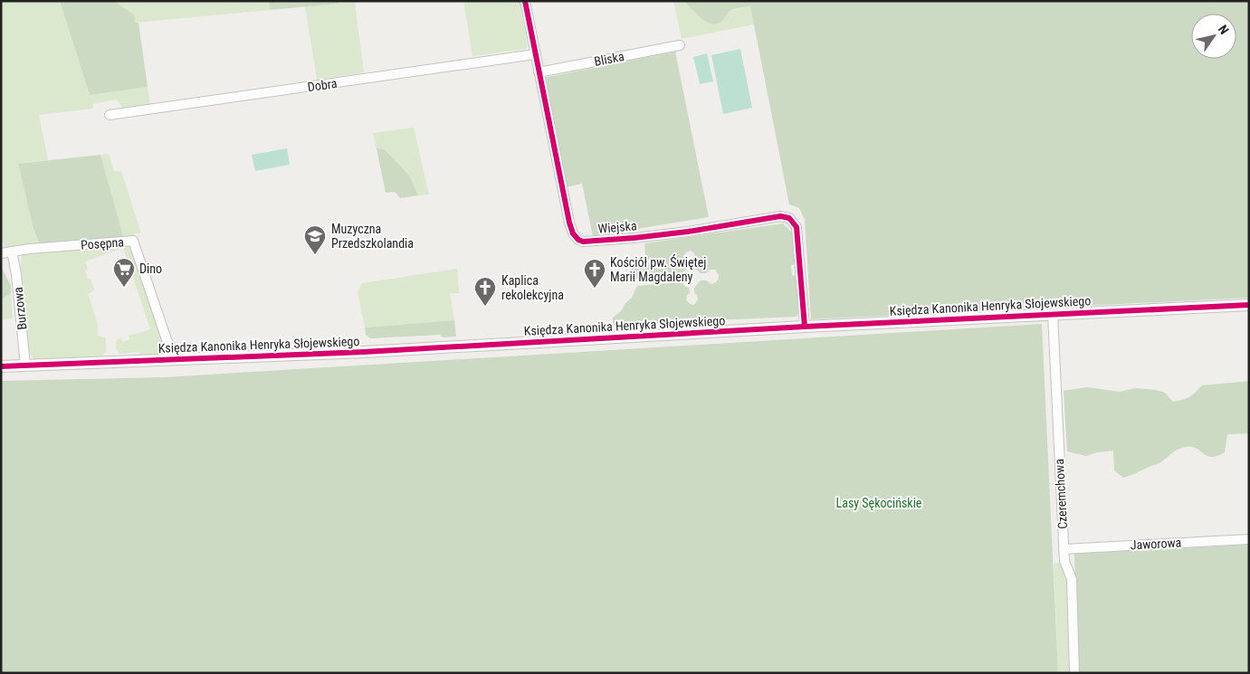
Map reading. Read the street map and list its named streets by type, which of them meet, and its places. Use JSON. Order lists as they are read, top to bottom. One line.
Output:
{"streets":{"street":["Bliska","Dobra","Wiejska","Posępna","Księdza Kanonika Henryka Słojewskiego","Burzowa","Czeremchowa","Jaworowa"]},"crossings":[["Bliska","Wiejska"],["Dobra","Wiejska"],["Wiejska","Księdza Kanonika Henryka Słojewskiego"],["Posępna","Księdza Kanonika Henryka Słojewskiego"],["Posępna","Burzowa"],["Księdza Kanonika Henryka Słojewskiego","Burzowa"],["Księdza Kanonika Henryka Słojewskiego","Czeremchowa"],["Czeremchowa","Jaworowa"]],"parks":["Lasy Sękocińskie"],"places":{"school or university":["Muzyczna Przedszkolandia"],"supermarket":["Dino"],"church":["Kościół pw. Świętej Marii Magdaleny","Kaplica rekolekcyjna"]},"north":"top right"}
